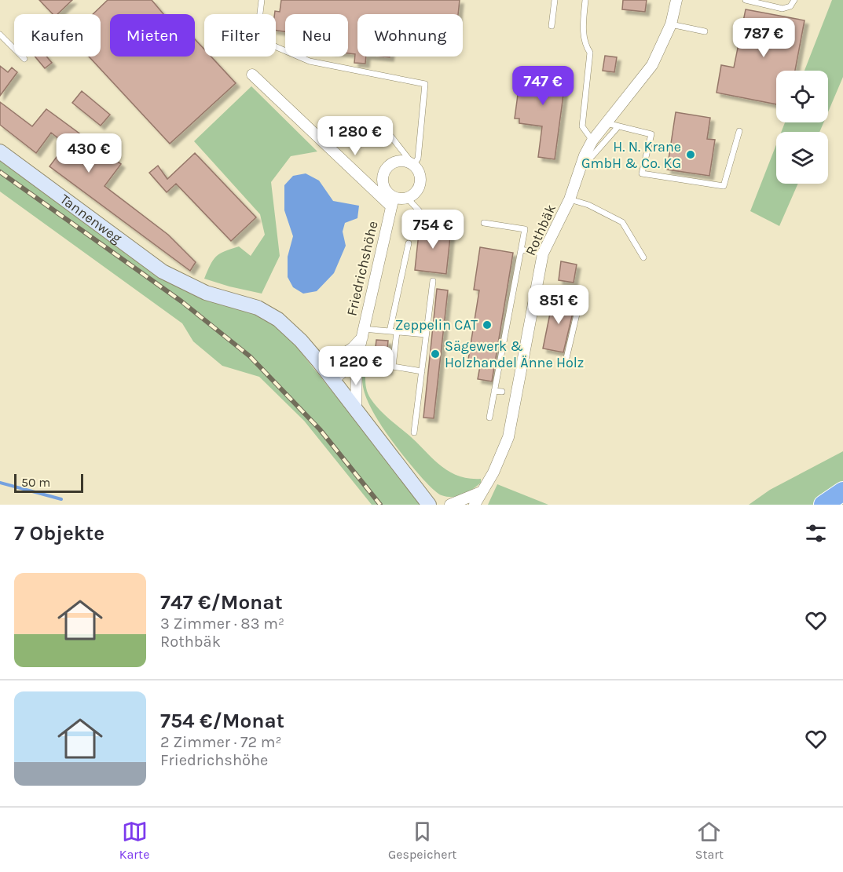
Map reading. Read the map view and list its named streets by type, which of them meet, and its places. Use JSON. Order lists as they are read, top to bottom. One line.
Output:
{"streets":{"street":["Tannenweg","Rothbäk","Friedrichshöhe"]},"crossings":[["Tannenweg","Friedrichshöhe"]],"places":["H. N. Krane GmbH & Co. KG","Zeppelin CAT","Sägewerk & Holzhandel Änne Holz"],"scale_bar":"50 m","page":{"chip":["Kaufen","Mieten","Filter","Neu","Wohnung"],"price":["787 €","747 €","1 280 €","430 €","754 €","851 €","1 220 €"],"scale":"50 m","heading":"7 Objekte","list":[{"name":"747 €/Monat","note":"3 Zimmer · 83 m² · Rothbäk"},{"name":"754 €/Monat","note":"2 Zimmer · 72 m² · Friedrichshöhe"}],"tabs":["Karte","Gespeichert","Start"]}}
